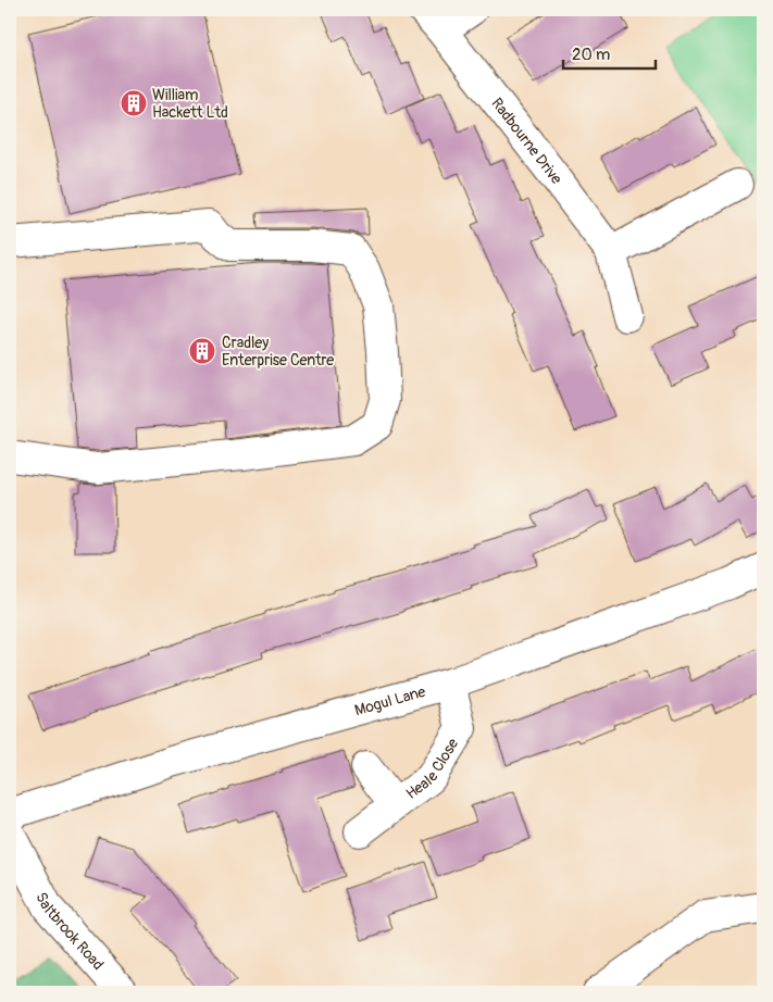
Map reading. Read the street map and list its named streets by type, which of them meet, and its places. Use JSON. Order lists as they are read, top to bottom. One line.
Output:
{"streets":{"street":["Radbourne Drive","Mogul Lane","Heale Close","Saltbrook Road"]},"crossings":[["Mogul Lane","Heale Close"]],"places":{"building":["William Hackett Ltd","Cradley Enterprise Centre"]},"scale_bar":"20 m"}
